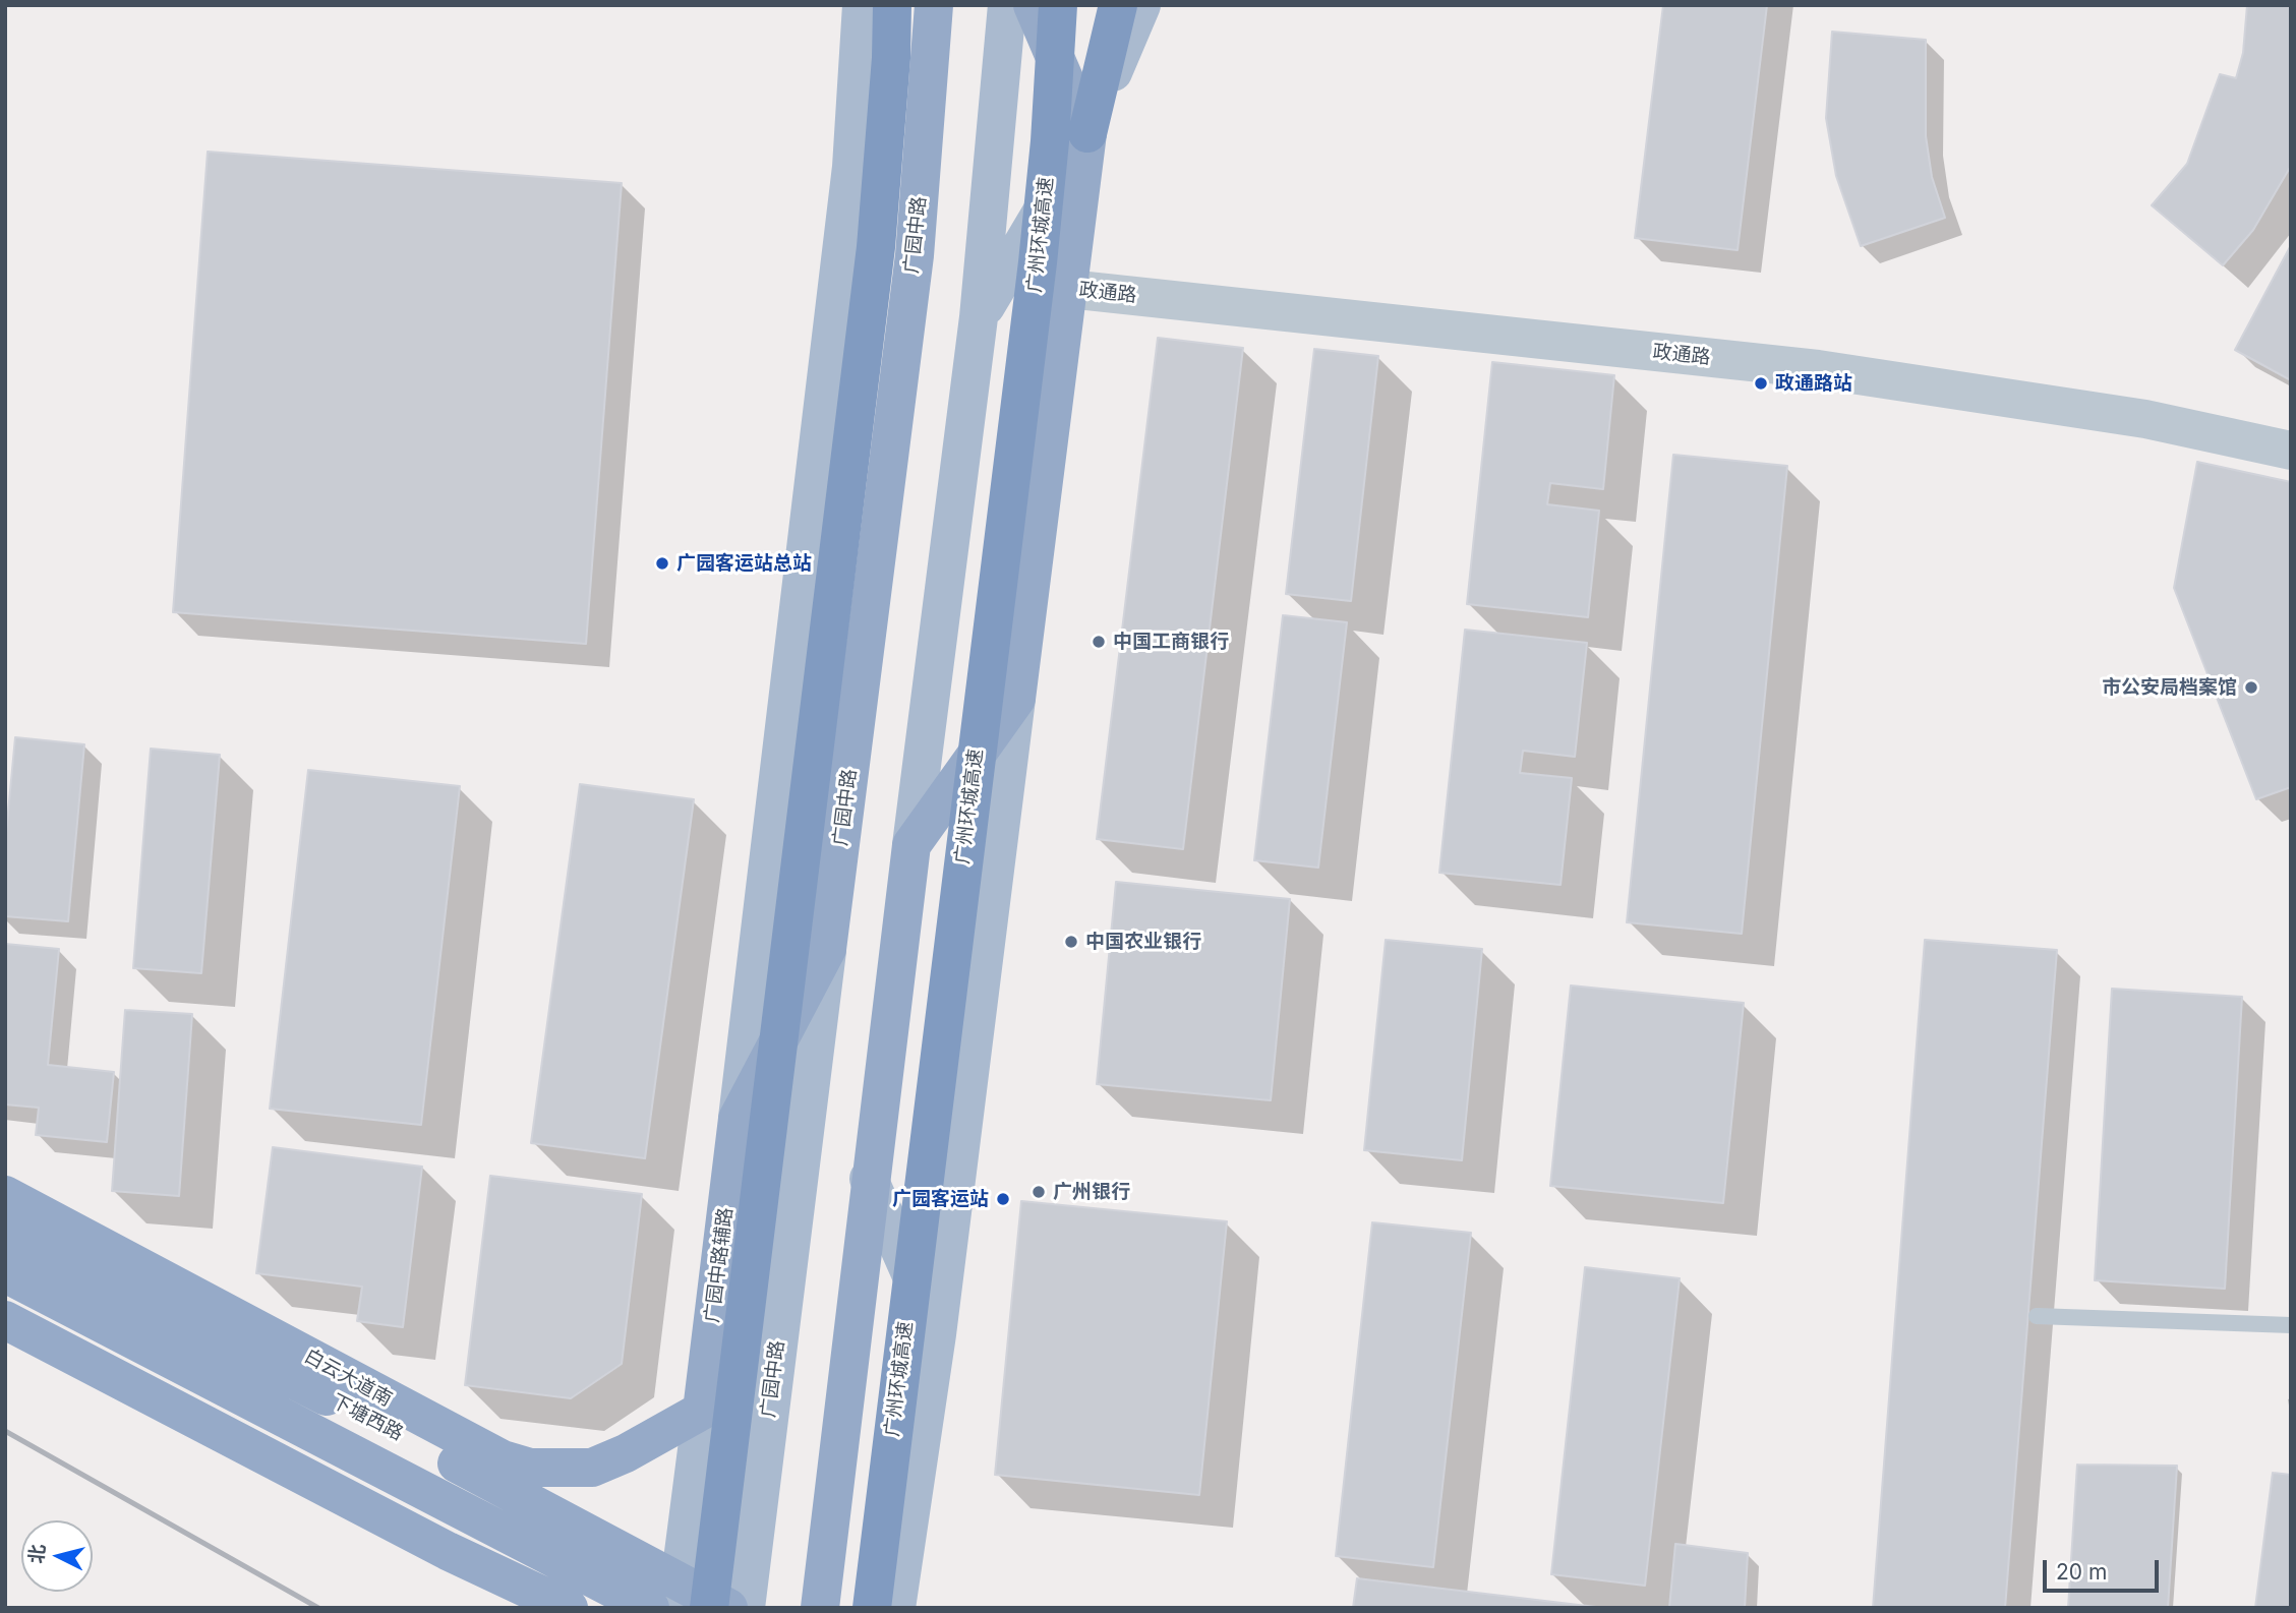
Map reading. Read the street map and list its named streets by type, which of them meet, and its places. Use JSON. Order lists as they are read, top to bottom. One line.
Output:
{"streets":{"highway":["广园中路","广州环城高速","广园中路辅路","白云大道南","下塘西路"],"street":["政通路"]},"crossings":[["广园中路辅路","白云大道南"]],"places":["政通路站","广园客运站总站","中国工商银行","市公安局档案馆","中国农业银行","广州银行","广园客运站"],"scale_bar":"20 m","north":"left"}
